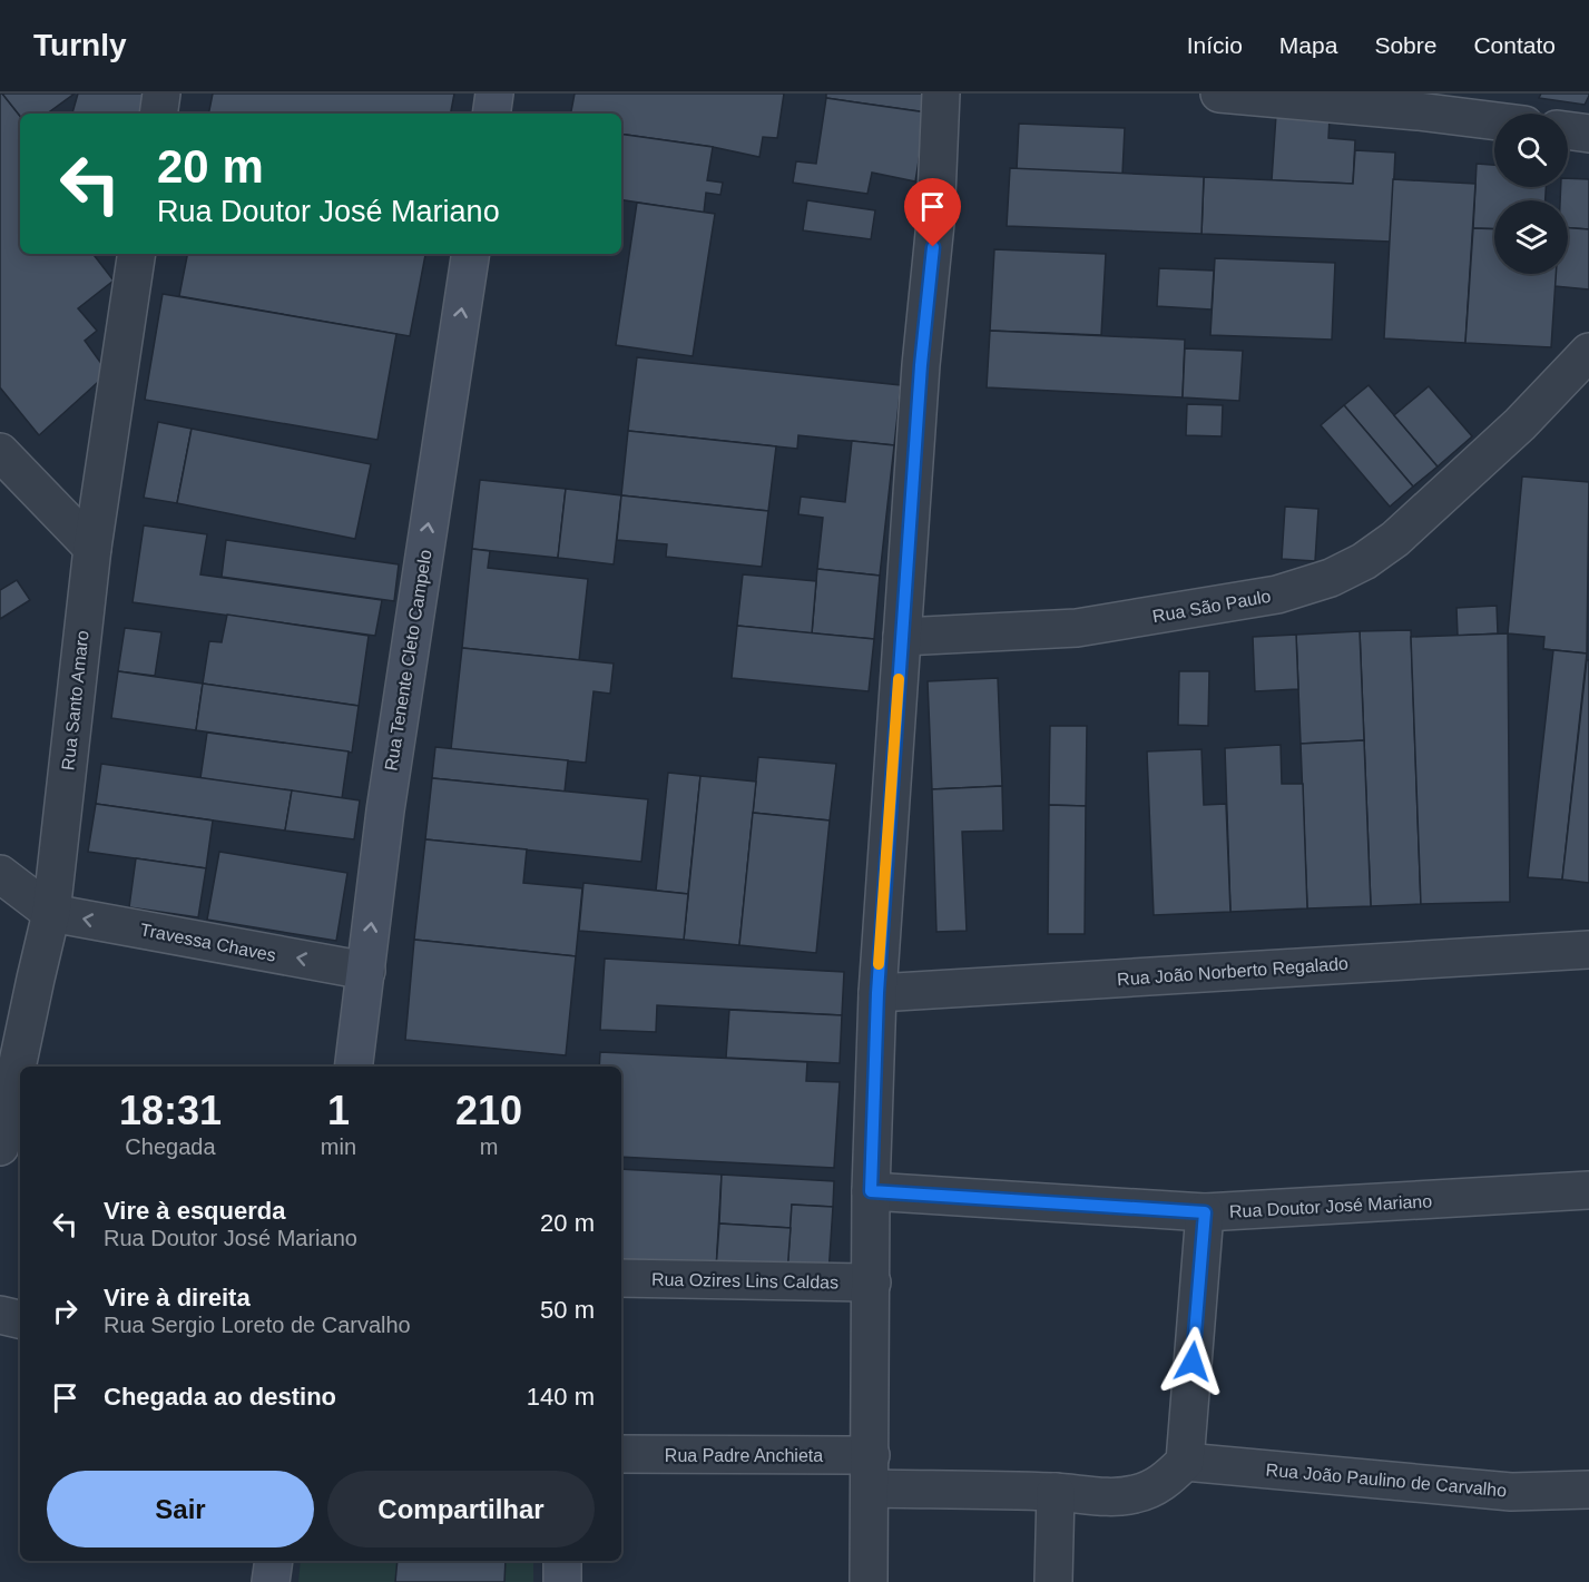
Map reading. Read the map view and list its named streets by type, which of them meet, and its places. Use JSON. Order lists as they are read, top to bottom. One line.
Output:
{"streets":{"main road":["Rua Tenente Cleto Campelo"],"street":["Rua São Paulo","Rua Santo Amaro","Travessa Chaves","Rua João Norberto Regalado","Rua Doutor José Mariano","Rua Ozires Lins Caldas","Rua Padre Anchieta","Rua João Paulino de Carvalho"]},"crossings":[["Rua Tenente Cleto Campelo","Travessa Chaves"],["Rua Santo Amaro","Travessa Chaves"]],"one_way":["Rua Tenente Cleto Campelo","Travessa Chaves"],"page":{"header":"Turnly","nav":["Início","Mapa","Sobre","Contato"],"turn":["20 m","Rua Doutor José Mariano"],"eta":["18:31","Chegada","1","min","210","m"],"list":[{"name":"Vire à esquerda","note":"Rua Doutor José Mariano","value":"20 m"},{"name":"Vire à direita","note":"Rua Sergio Loreto de Carvalho","value":"50 m"},{"name":"Chegada ao destino","value":"140 m"}],"buttons":["Sair","Compartilhar"]}}
